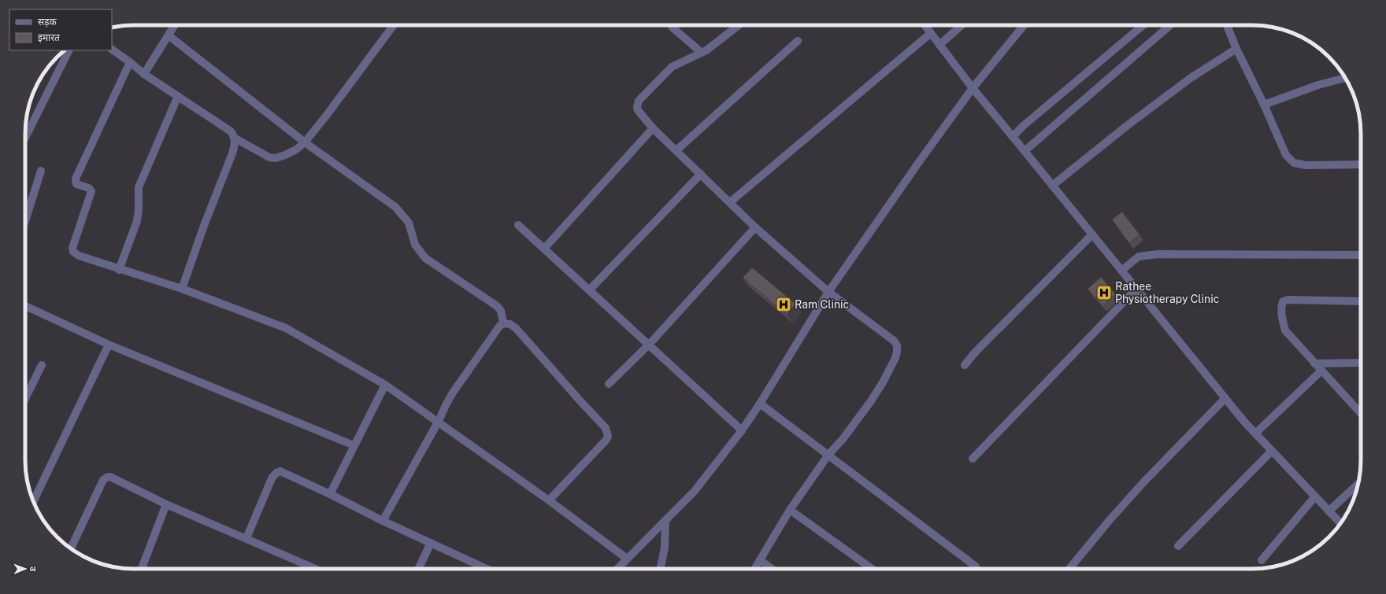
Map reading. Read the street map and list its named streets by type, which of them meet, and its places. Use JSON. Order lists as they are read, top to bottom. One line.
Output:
{"places":{"hospital":["Rathee Physiotherapy Clinic","Ram Clinic"]},"legend":["सड़क","इमारत"],"north":"right"}
